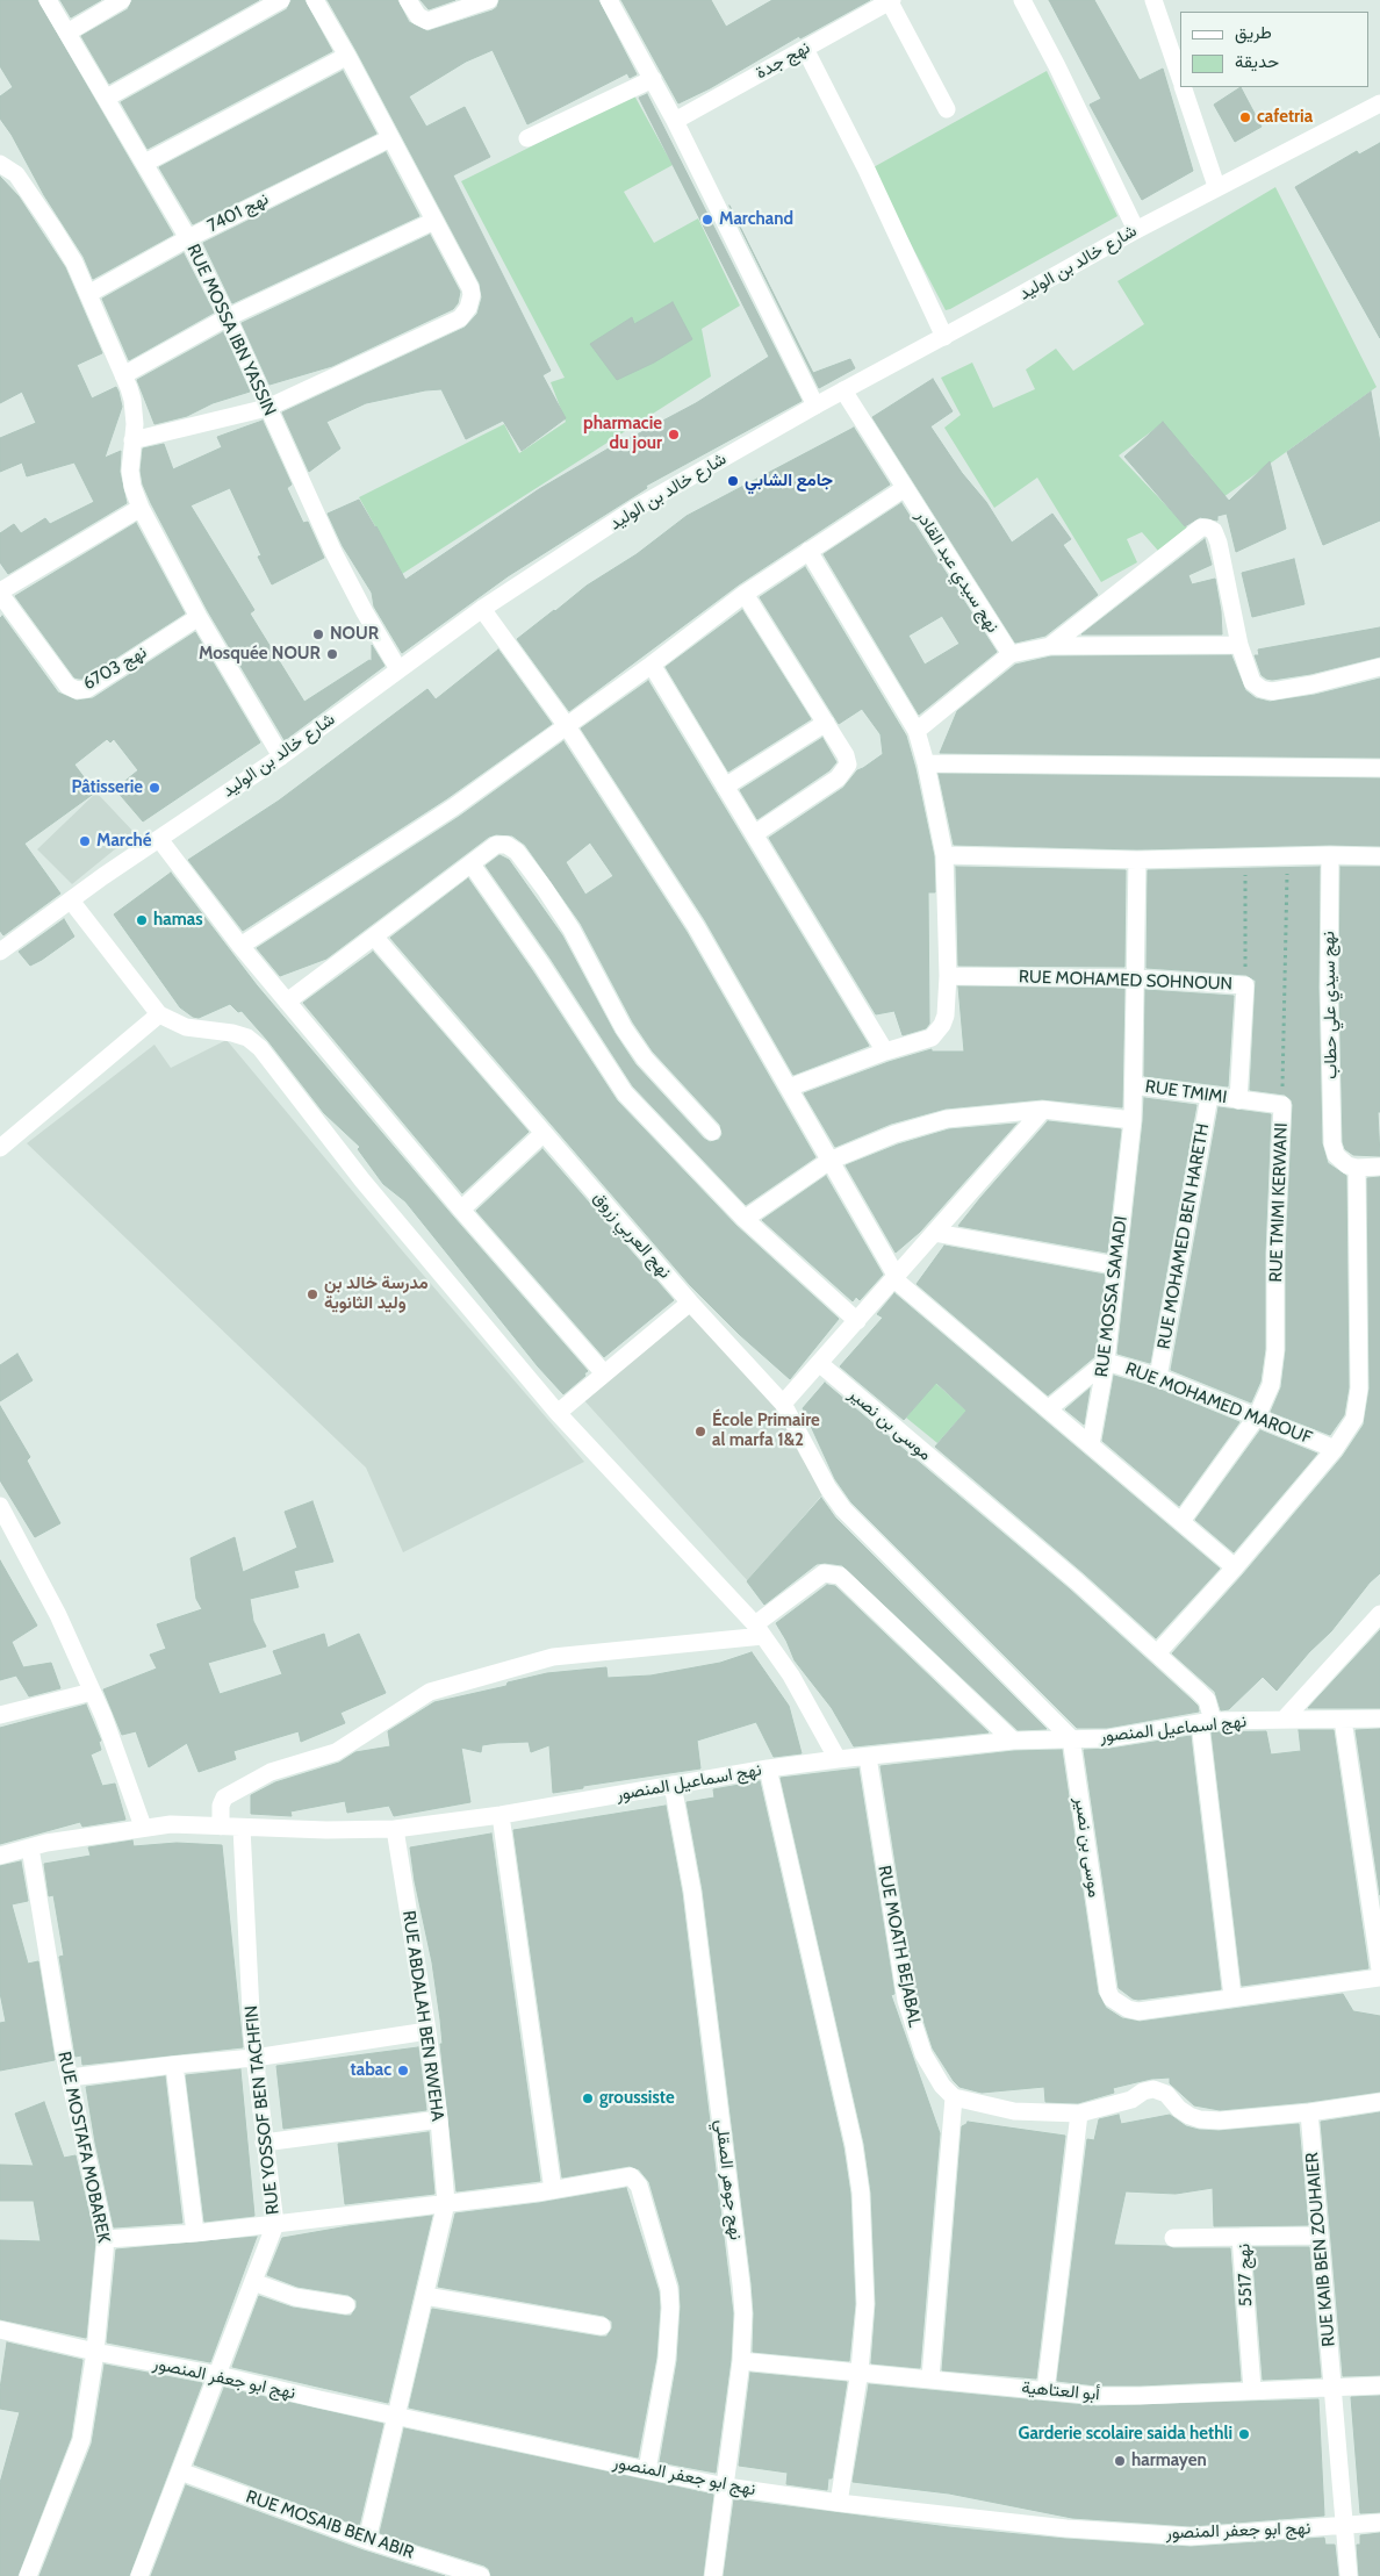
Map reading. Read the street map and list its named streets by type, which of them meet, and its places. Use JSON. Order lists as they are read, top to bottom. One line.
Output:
{"streets":{"street":["نهج جدة","نهج 7401","شارع خالد بن الوليد","RUE MOSSA IBN YASSIN","نهج سيدي عبد القادر","نهج 6703","RUE MOHAMED SOHNOUN","نهج سيدي علي حطاب","RUE TMIMI","RUE TMIMI KERWANI","نهج العربي زروق","RUE MOHAMED BEN HARETH","RUE MOSSA SAMADI","RUE MOHAMED MAROUF","موسى بن نصير","نهج اسماعيل المنصور","RUE MOATH BEJABAL","RUE ABDALAH BEN RWEHA","RUE YOSSOF BEN TACHFIN","RUE MOSTAFA MOBAREK","نهج جوهر الصقلي","RUE KAIB BEN ZOUHAIER","نهج 5517","نهج ابو جعفر المنصور","أبو العتاهية","RUE MOSAIB BEN ABIR"]},"crossings":[["نهج 7401","RUE MOSSA IBN YASSIN"],["شارع خالد بن الوليد","RUE MOSSA IBN YASSIN"],["شارع خالد بن الوليد","نهج سيدي عبد القادر"],["RUE MOHAMED SOHNOUN","RUE MOSSA SAMADI"],["RUE TMIMI","RUE TMIMI KERWANI"],["RUE TMIMI","RUE MOHAMED BEN HARETH"],["RUE TMIMI","RUE MOSSA SAMADI"],["RUE TMIMI KERWANI","RUE MOHAMED MAROUF"],["RUE MOHAMED BEN HARETH","RUE MOHAMED MAROUF"],["RUE MOSSA SAMADI","RUE MOHAMED MAROUF"],["موسى بن نصير","نهج اسماعيل المنصور"],["نهج اسماعيل المنصور","RUE MOATH BEJABAL"],["نهج اسماعيل المنصور","RUE ABDALAH BEN RWEHA"],["نهج اسماعيل المنصور","RUE YOSSOF BEN TACHFIN"],["نهج اسماعيل المنصور","RUE MOSTAFA MOBAREK"],["نهج اسماعيل المنصور","نهج جوهر الصقلي"],["RUE ABDALAH BEN RWEHA","نهج ابو جعفر المنصور"],["RUE ABDALAH BEN RWEHA","RUE MOSAIB BEN ABIR"],["RUE YOSSOF BEN TACHFIN","نهج ابو جعفر المنصور"],["RUE YOSSOF BEN TACHFIN","RUE MOSAIB BEN ABIR"],["RUE MOSTAFA MOBAREK","نهج ابو جعفر المنصور"],["نهج جوهر الصقلي","نهج ابو جعفر المنصور"],["نهج جوهر الصقلي","أبو العتاهية"],["RUE KAIB BEN ZOUHAIER","نهج 5517"],["RUE KAIB BEN ZOUHAIER","نهج ابو جعفر المنصور"],["RUE KAIB BEN ZOUHAIER","أبو العتاهية"],["نهج 5517","أبو العتاهية"]],"places":["cafetria","Marchand","pharmacie du jour","جامع الشابي","NOUR","Mosquée NOUR","Pâtisserie","Marché","hamas","مدرسة خالد بن وليد الثانوية","École Primaire al marfa 1&2","tabac","groussiste","Garderie scolaire saida hethli","harmayen"],"legend":["طريق","حديقة"]}
